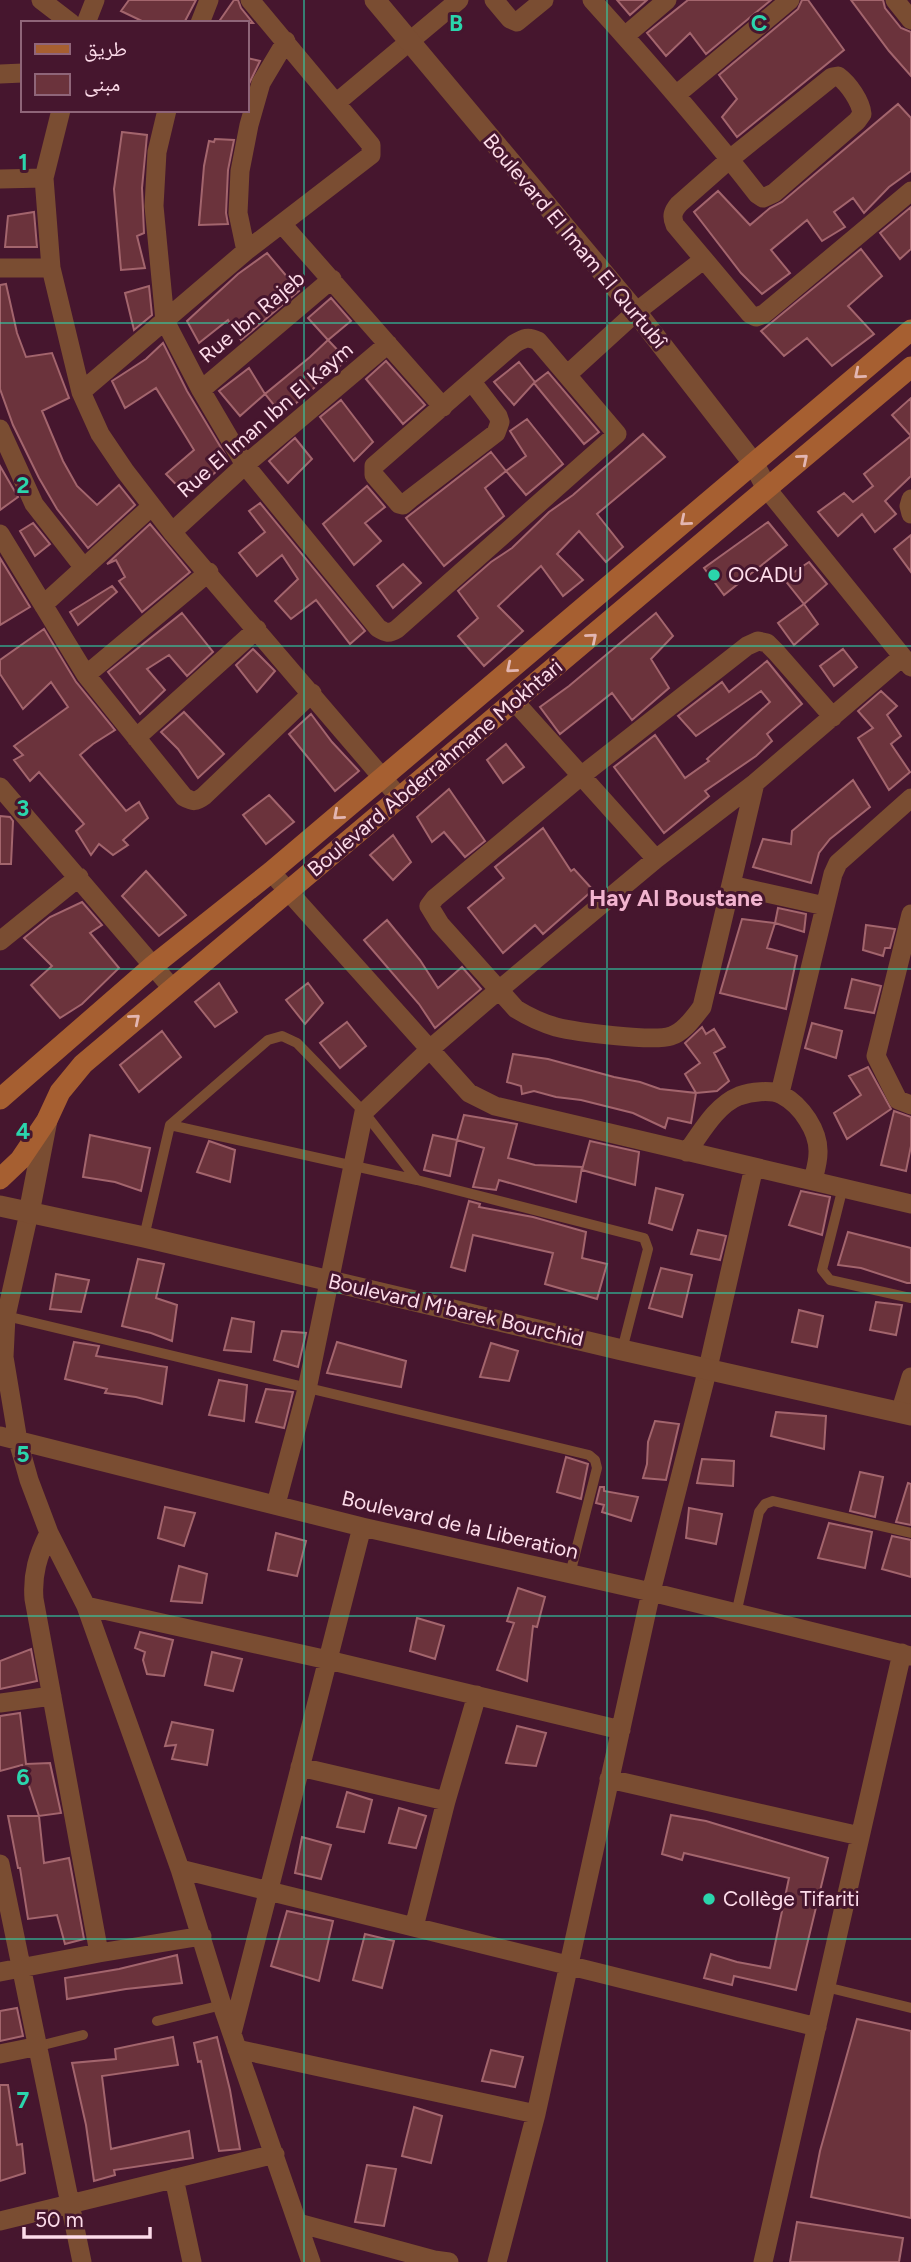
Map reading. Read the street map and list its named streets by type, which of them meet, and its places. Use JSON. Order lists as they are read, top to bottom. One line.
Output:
{"streets":{"main road":["Boulevard Abderrahmane Mokhtari"],"street":["Boulevard El Imam El Qurtubî","Rue Ibn Rajeb","Rue El Iman Ibn El Kaym","Boulevard M'barek Bourchid","Boulevard de la Liberation"]},"crossings":[["Boulevard El Imam El Qurtubî","Boulevard Abderrahmane Mokhtari"],["Boulevard Abderrahmane Mokhtari","Boulevard M'barek Bourchid"]],"districts":["Hay Al Boustane"],"places":["OCADU","Collège Tifariti"],"legend":["طريق","مبنى"],"scale_bar":"50 m","grid":{"columns":["B","C"],"rows":["1","2","3","4","5","6","7"]}}
